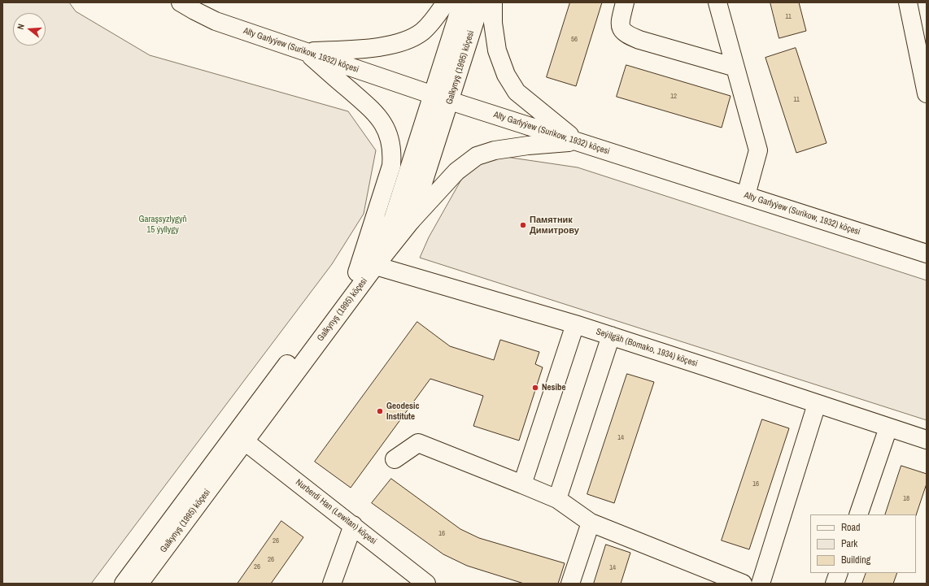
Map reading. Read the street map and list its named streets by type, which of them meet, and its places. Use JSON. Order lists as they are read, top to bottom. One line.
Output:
{"streets":{"street":["Alty Garlyýew (Surikow, 1932) köçesi","Galkynyş (1995) köçesi","Seýilgäh (Bomako, 1934) köçesi","Nurberdi Han (Lewitan) köçesi"]},"crossings":[["Alty Garlyýew (Surikow, 1932) köçesi","Galkynyş (1995) köçesi"],["Galkynyş (1995) köçesi","Seýilgäh (Bomako, 1934) köçesi"],["Galkynyş (1995) köçesi","Nurberdi Han (Lewitan) köçesi"]],"parks":["Garaşsyzlygyň 15 ýyllygy"],"places":["Памятник Димитрову","Nesibe","Geodesic Institute"],"house_numbers":["11","56","12","11","14","16","18","16","26","26","26","14"],"legend":["Road","Park","Building"],"north":"left"}
